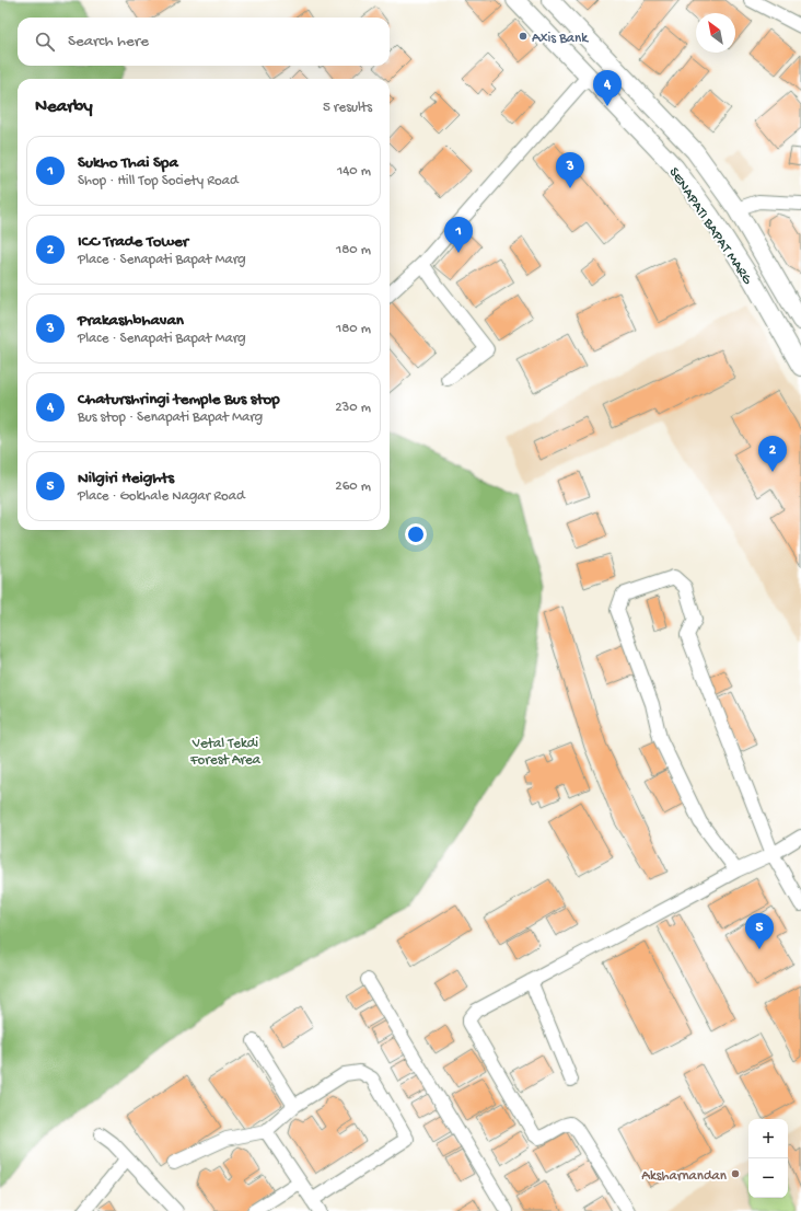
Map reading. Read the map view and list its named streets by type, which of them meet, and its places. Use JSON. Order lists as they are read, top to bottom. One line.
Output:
{"streets":{"main road":["SENAPATI BAPAT MARG"]},"parks":["Vetal Tekdi Forest Area"],"places":["Axis Bank","Aksharnandan"],"north":"top left","page":{"search":"Search here","pins":["4","3","1","2","5"],"heading":["Nearby","5 results"],"list":[{"mark":"1","name":"Sukho Thai Spa","note":"Shop · Hill Top Society Road","value":"140 m"},{"mark":"2","name":"ICC Trade Tower","note":"Place · Senapati Bapat Marg","value":"180 m"},{"mark":"3","name":"Prakashbhavan","note":"Place · Senapati Bapat Marg","value":"180 m"},{"mark":"4","name":"Chaturshringi temple Bus stop","note":"Bus stop · Senapati Bapat Marg","value":"230 m"},{"mark":"5","name":"Nilgiri Heights","note":"Place · Gokhale Nagar Road","value":"260 m"}],"map_buttons":["+","−"]}}
